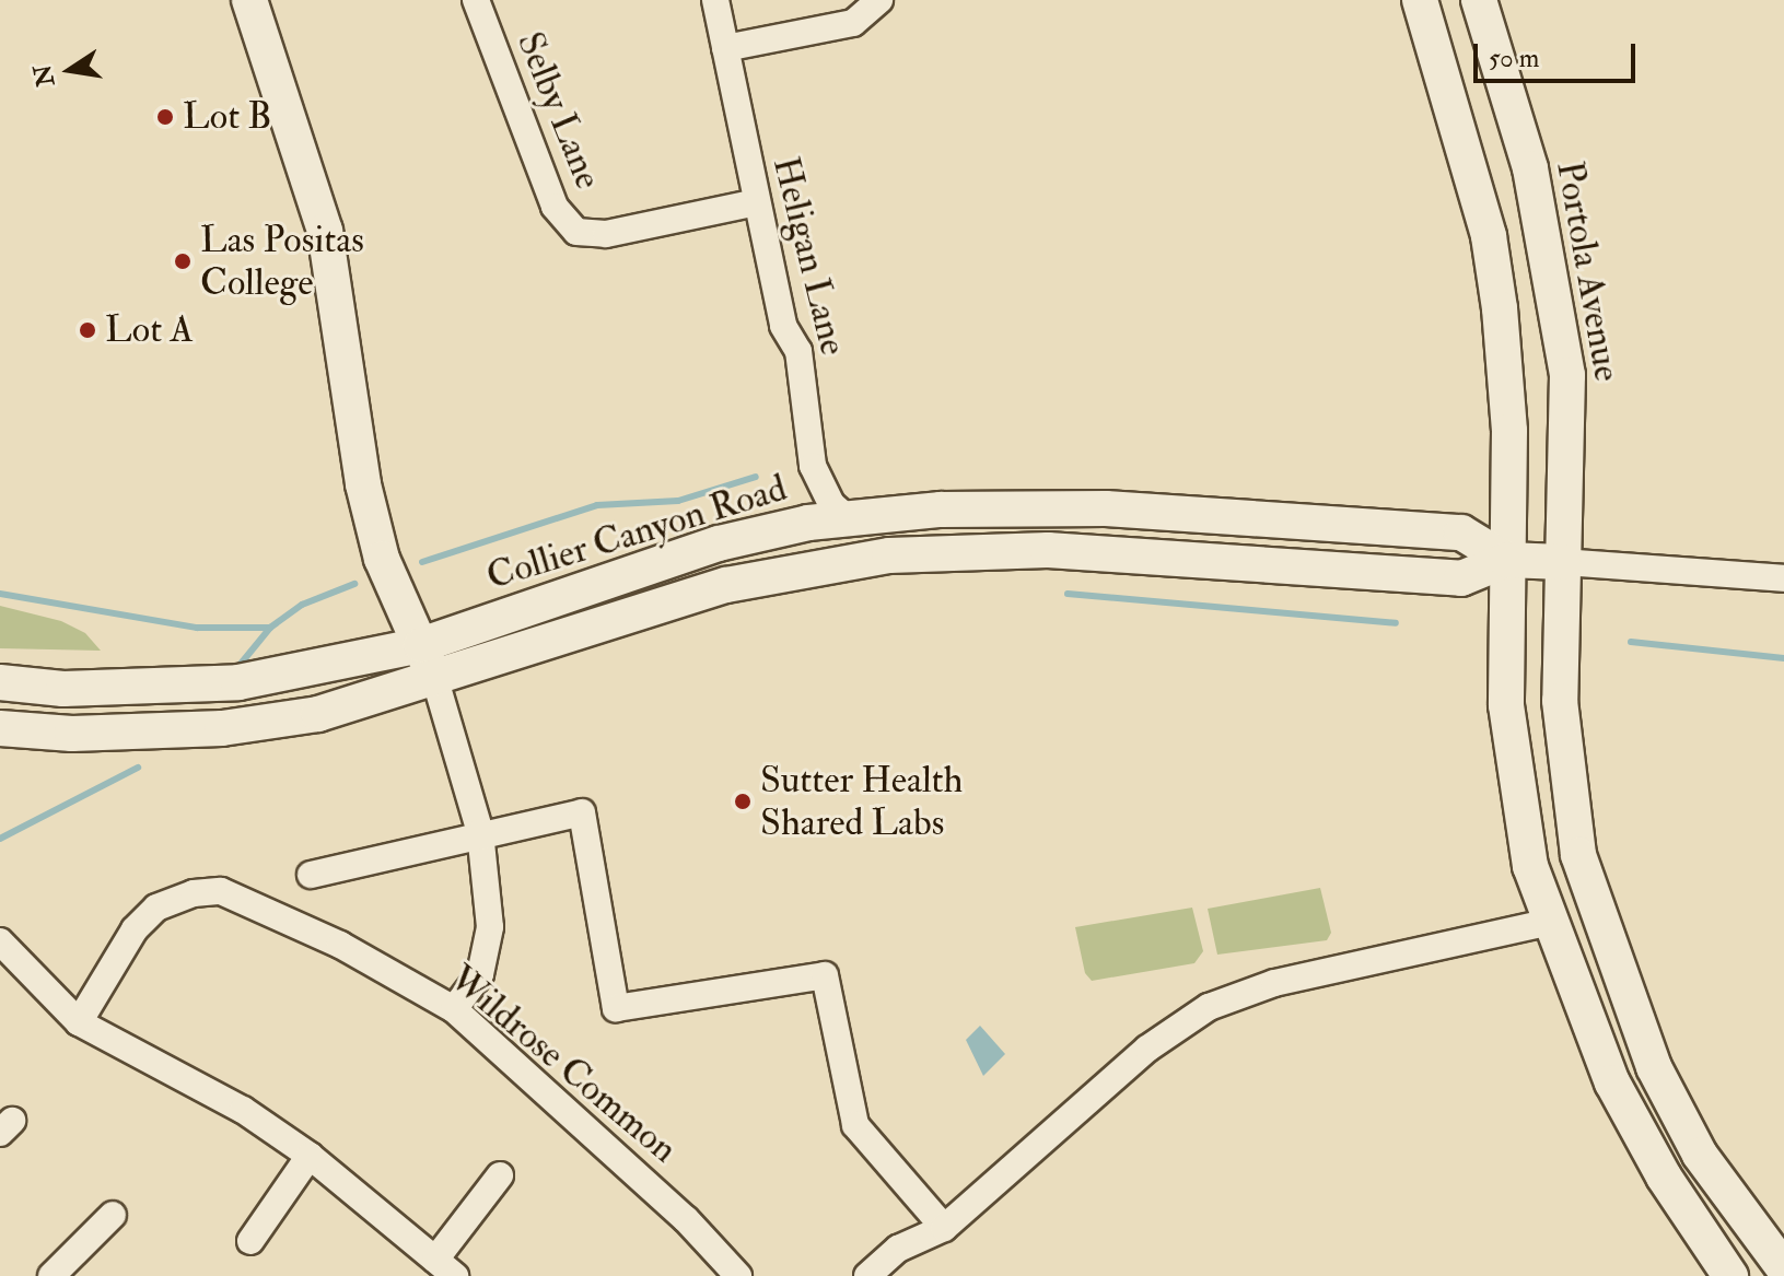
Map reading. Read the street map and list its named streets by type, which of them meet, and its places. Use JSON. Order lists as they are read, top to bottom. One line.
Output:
{"streets":{"street":["Selby Lane","Heligan Lane","Portola Avenue","Collier Canyon Road","Wildrose Common"]},"crossings":[["Selby Lane","Heligan Lane"],["Heligan Lane","Collier Canyon Road"],["Portola Avenue","Collier Canyon Road"]],"places":["Lot B","Las Positas College","Lot A","Sutter Health Shared Labs"],"scale_bar":"50 m","north":"left"}
